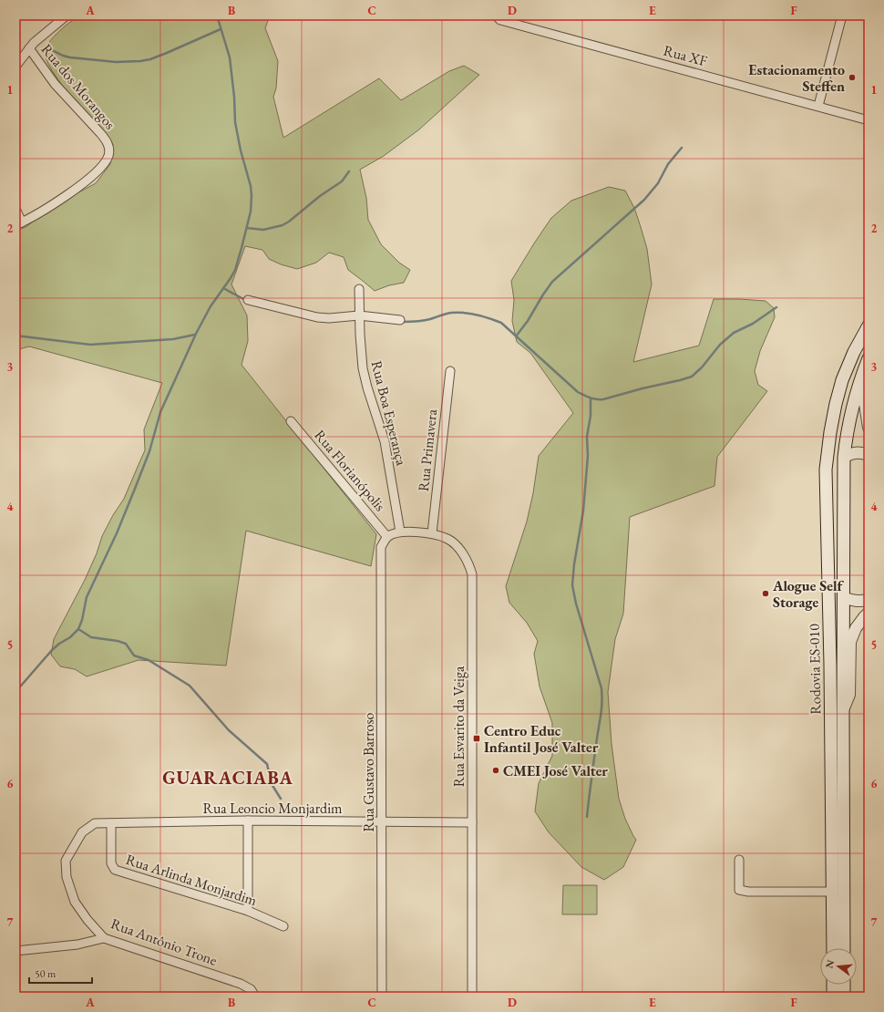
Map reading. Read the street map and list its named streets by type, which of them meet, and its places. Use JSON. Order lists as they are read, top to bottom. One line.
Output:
{"streets":{"main road":["Rodovia ES-010"],"street":["Rua XF","Rua dos Morangos","Rua Boa Esperança","Rua Primavera","Rua Florianópolis","Rua Esvarito da Veiga","Rua Gustavo Barroso","Rua Leoncio Monjardim","Rua Arlinda Monjardim","Rua Antônio Trone"]},"crossings":[["Rua Boa Esperança","Rua Esvarito da Veiga"],["Rua Primavera","Rua Esvarito da Veiga"],["Rua Florianópolis","Rua Esvarito da Veiga"],["Rua Florianópolis","Rua Gustavo Barroso"],["Rua Esvarito da Veiga","Rua Gustavo Barroso"],["Rua Esvarito da Veiga","Rua Leoncio Monjardim"],["Rua Gustavo Barroso","Rua Leoncio Monjardim"],["Rua Leoncio Monjardim","Rua Arlinda Monjardim"],["Rua Leoncio Monjardim","Rua Antônio Trone"]],"districts":["GUARACIABA"],"places":{"other":["Estacionamento Steffen","Alogue Self Storage","CMEI José Valter"],"transit":["Centro Educ Infantil José Valter"]},"scale_bar":"50 m","north":"left","grid":{"columns":["A","B","C","D","E","F"],"rows":["1","2","3","4","5","6","7"]}}
